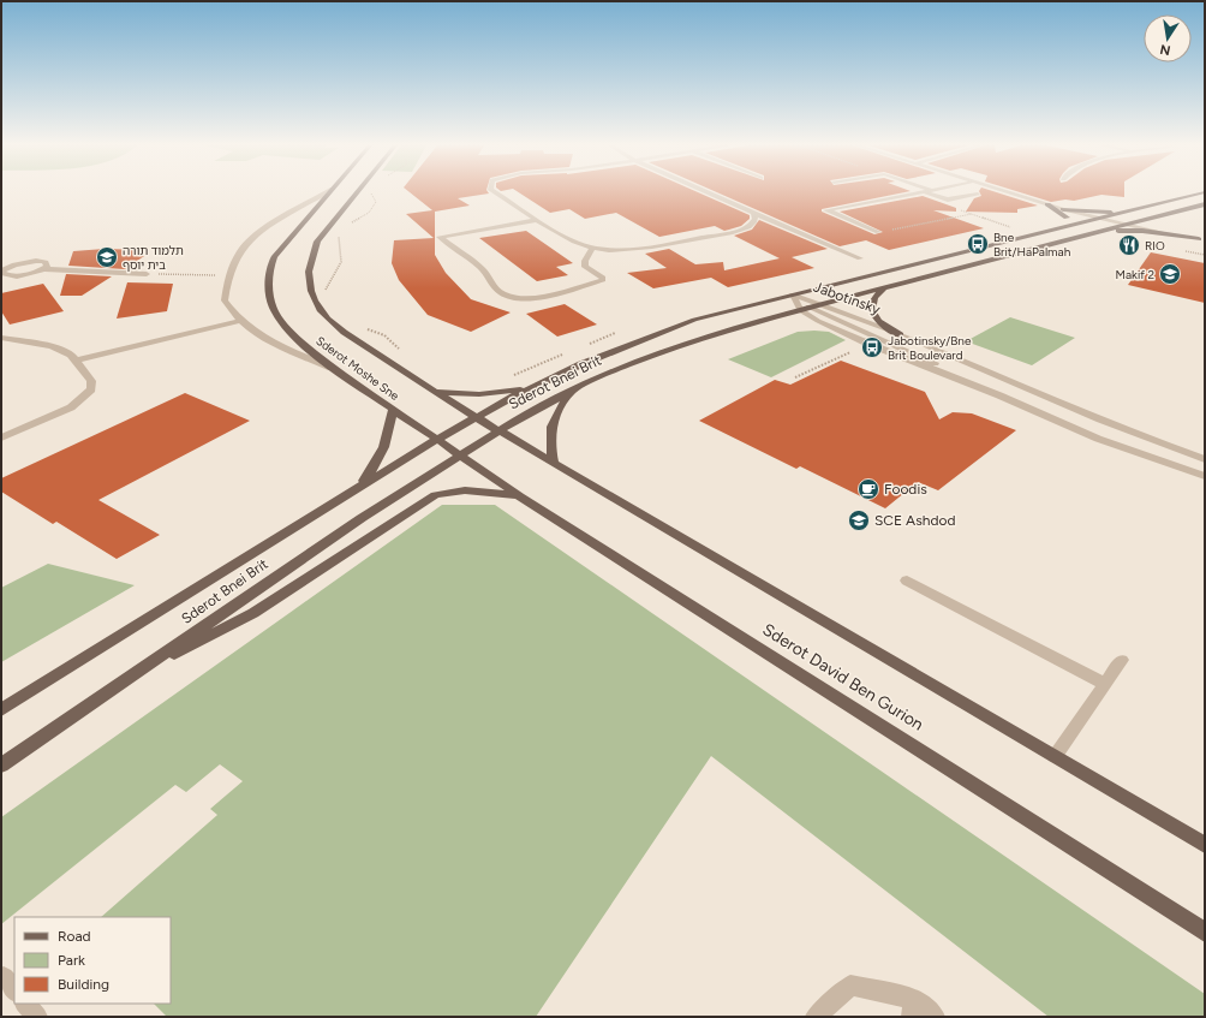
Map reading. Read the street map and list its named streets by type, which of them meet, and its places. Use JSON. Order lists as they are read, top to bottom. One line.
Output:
{"streets":{"main road":["Sderot Moshe Sne","Sderot Bnei Brit","Sderot David Ben Gurion"],"street":["Jabotinsky"]},"crossings":[["Jabotinsky","Sderot Bnei Brit"],["Sderot Moshe Sne","Sderot Bnei Brit"],["Sderot Moshe Sne","Sderot David Ben Gurion"],["Sderot Bnei Brit","Sderot David Ben Gurion"]],"places":{"bus stop":["Bne Brit/HaPalmah","Jabotinsky/Bne Brit Boulevard"],"restaurant":["RIO"],"school or university":["תלמוד תורה בית יוסף","Makif 2","SCE Ashdod"],"cafe":["Foodis"]},"legend":["Road","Park","Building"],"north":"bottom"}
